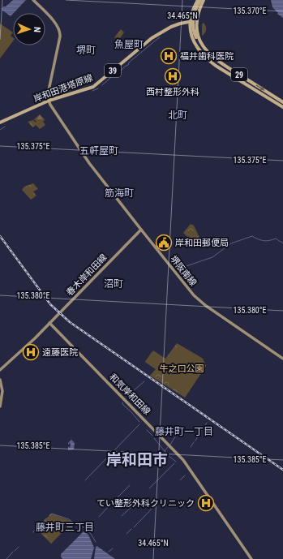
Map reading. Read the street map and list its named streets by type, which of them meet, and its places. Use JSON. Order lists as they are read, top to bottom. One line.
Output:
{"streets":{"main road":["39","29","岸和田港塔原線","堺阪南線","春木岸和田線","和気岸和田線"]},"crossings":[["29","岸和田港塔原線"],["岸和田港塔原線","堺阪南線"],["堺阪南線","春木岸和田線"],["春木岸和田線","和気岸和田線"]],"districts":["魚屋町","堺町","北町","五軒屋町","筋海町","沼町","藤井町一丁目","岸和田市","藤井町三丁目"],"parks":["牛之口公園"],"places":{"hospital":["福井歯科医院","西村整形外科","遠藤医院","てい整形外科クリニック"],"public building":["岸和田郵便局"]},"north":"right","coordinates":["135.370°E","34.465°N","135.375°E","135.380°E","135.385°E"]}
